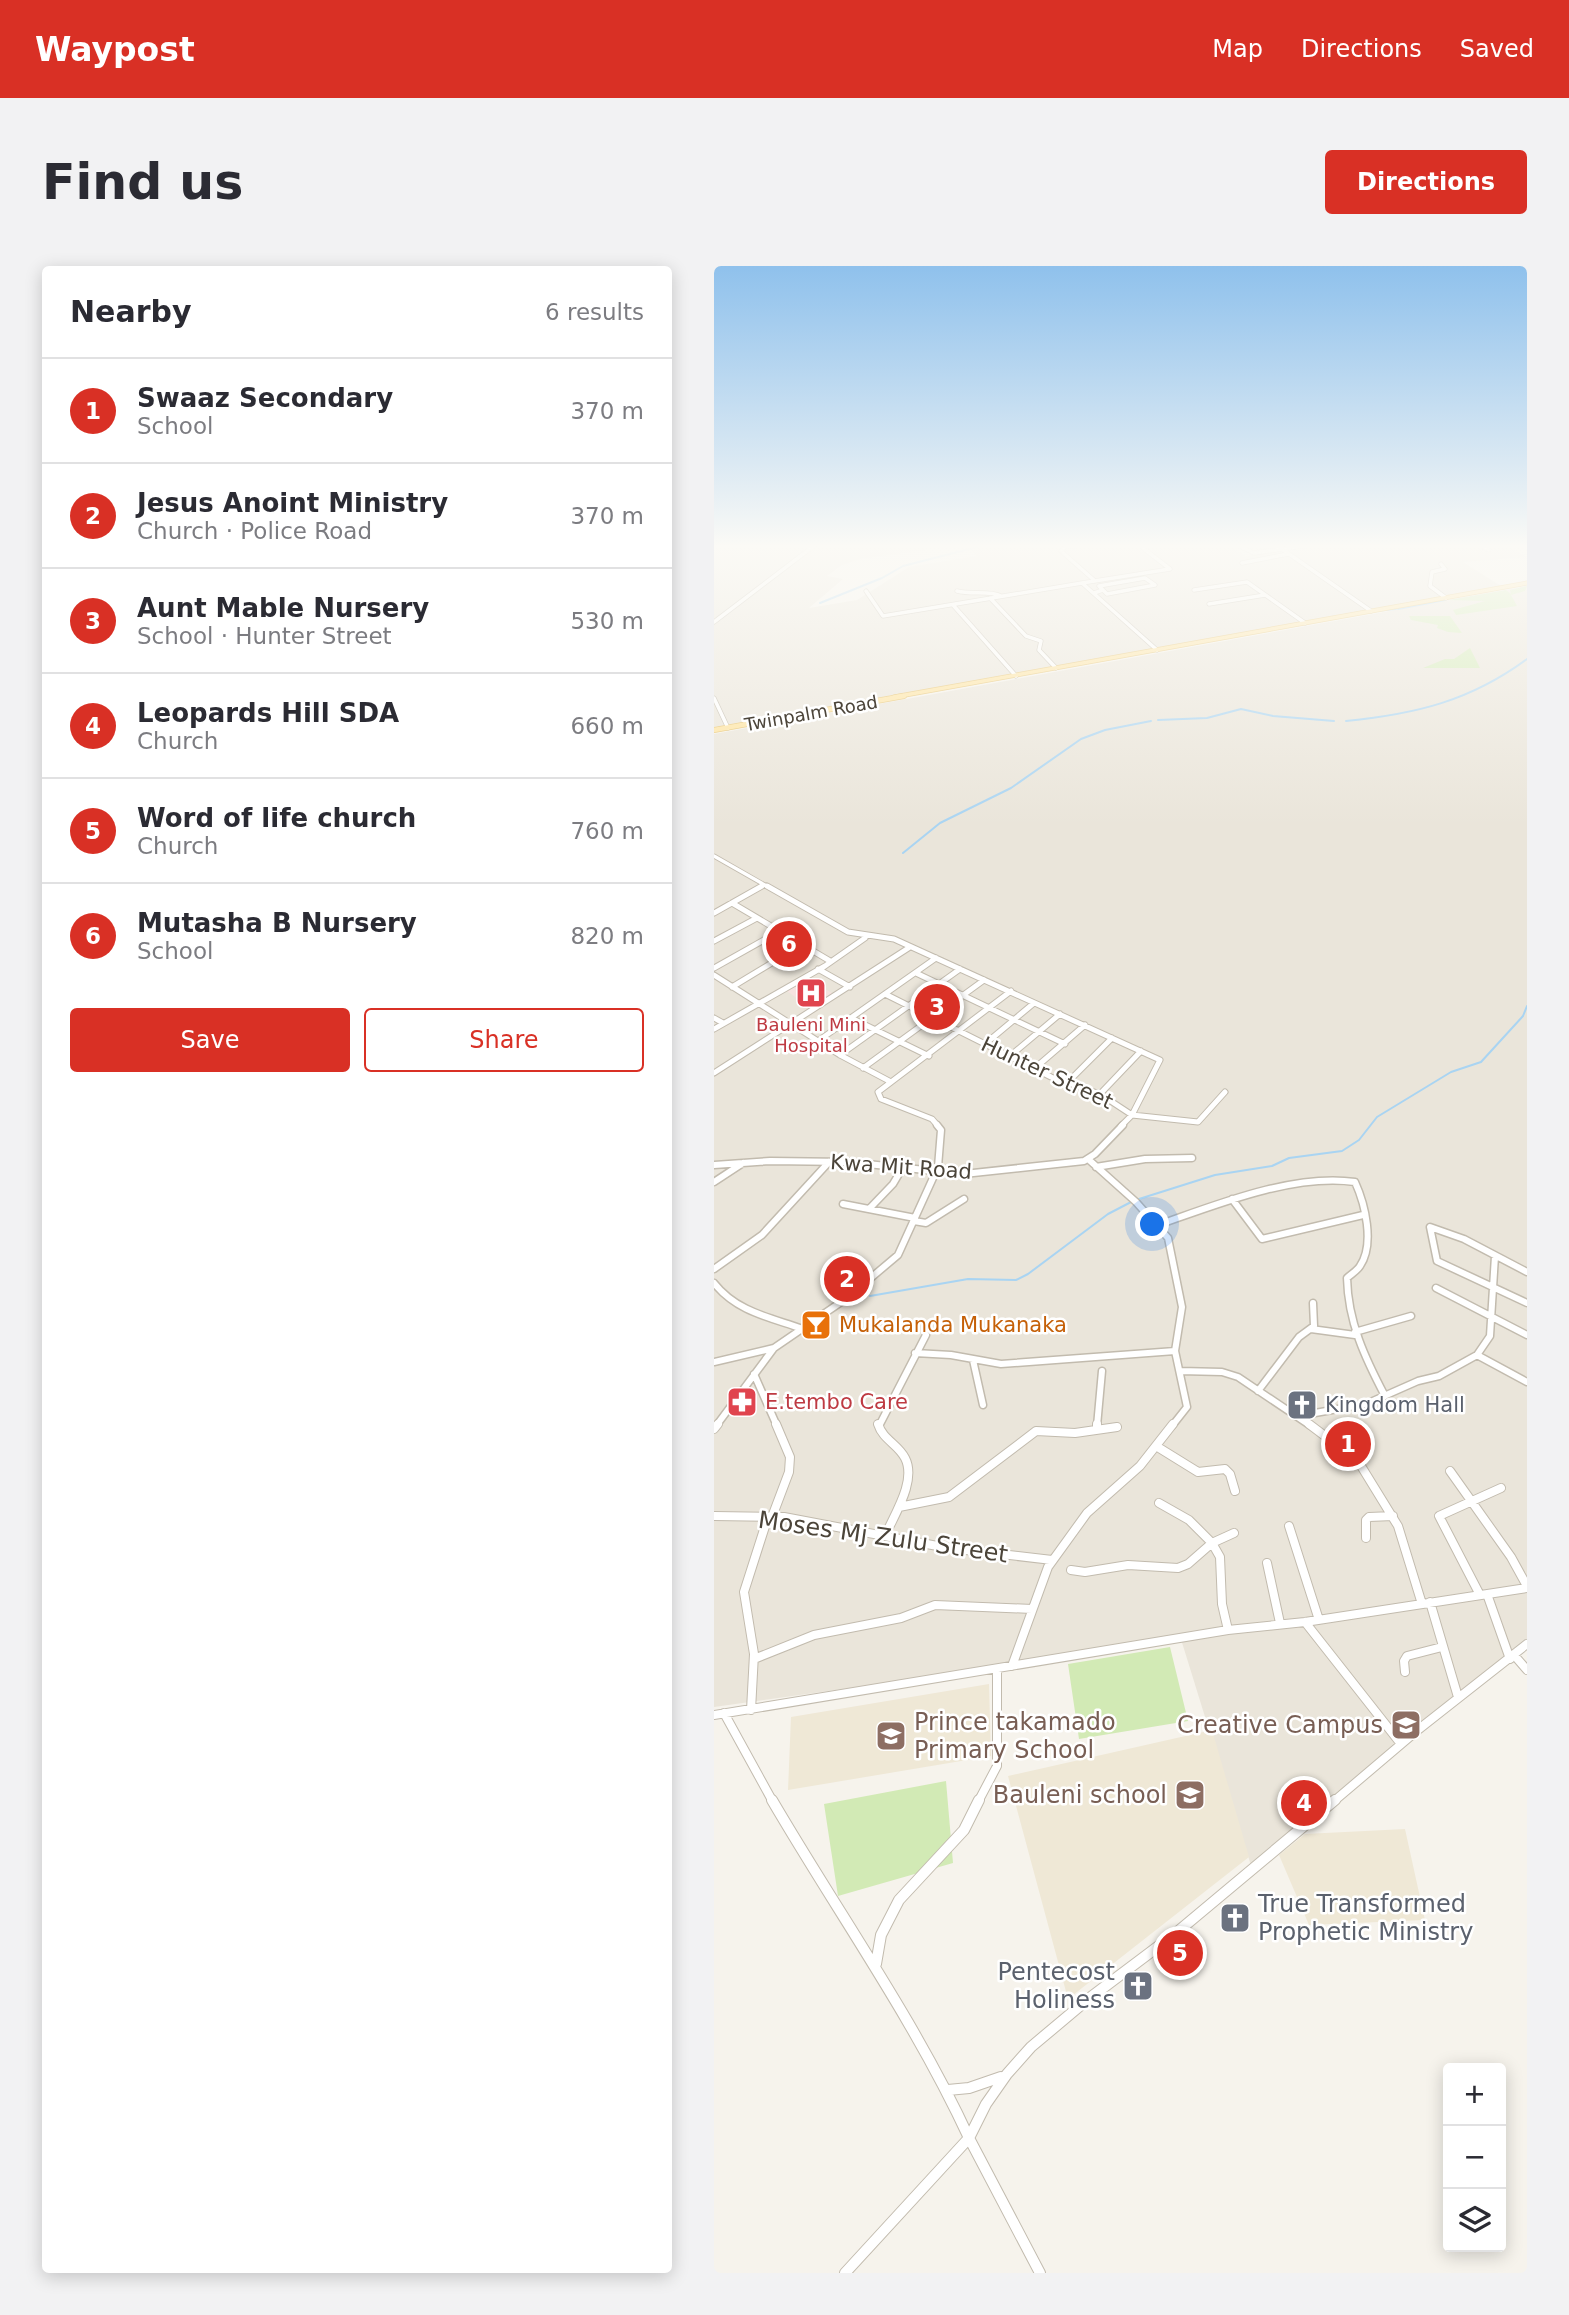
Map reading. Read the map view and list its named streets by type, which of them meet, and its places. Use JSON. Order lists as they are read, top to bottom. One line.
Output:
{"streets":{"main road":["Twinpalm Road"],"street":["Hunter Street","Kwa Mit Road","Moses Mj Zulu Street"]},"places":{"hospital":["Bauleni Mini Hospital"],"bar":["Mukalanda Mukanaka"],"pharmacy":["E.tembo Care"],"church":["Kingdom Hall","True Transformed Prophetic Ministry","Pentecost Holiness"],"school or university":["Creative Campus","Prince takamado Primary School","Bauleni school"]},"page":{"header":"Waypost","nav":["Map","Directions","Saved"],"buttons":["Directions",["Save","Share"]],"title":"Find us","heading":["Nearby","6 results"],"list":[{"mark":"1","name":"Swaaz Secondary","note":"School","value":"370 m"},{"mark":"2","name":"Jesus Anoint Ministry","note":"Church · Police Road","value":"370 m"},{"mark":"3","name":"Aunt Mable Nursery","note":"School · Hunter Street","value":"530 m"},{"mark":"4","name":"Leopards Hill SDA","note":"Church","value":"660 m"},{"mark":"5","name":"Word of life church","note":"Church","value":"760 m"},{"mark":"6","name":"Mutasha B Nursery","note":"School","value":"820 m"}],"pins":["6","3","2","1","4","5"],"map_buttons":["+","−"]}}
